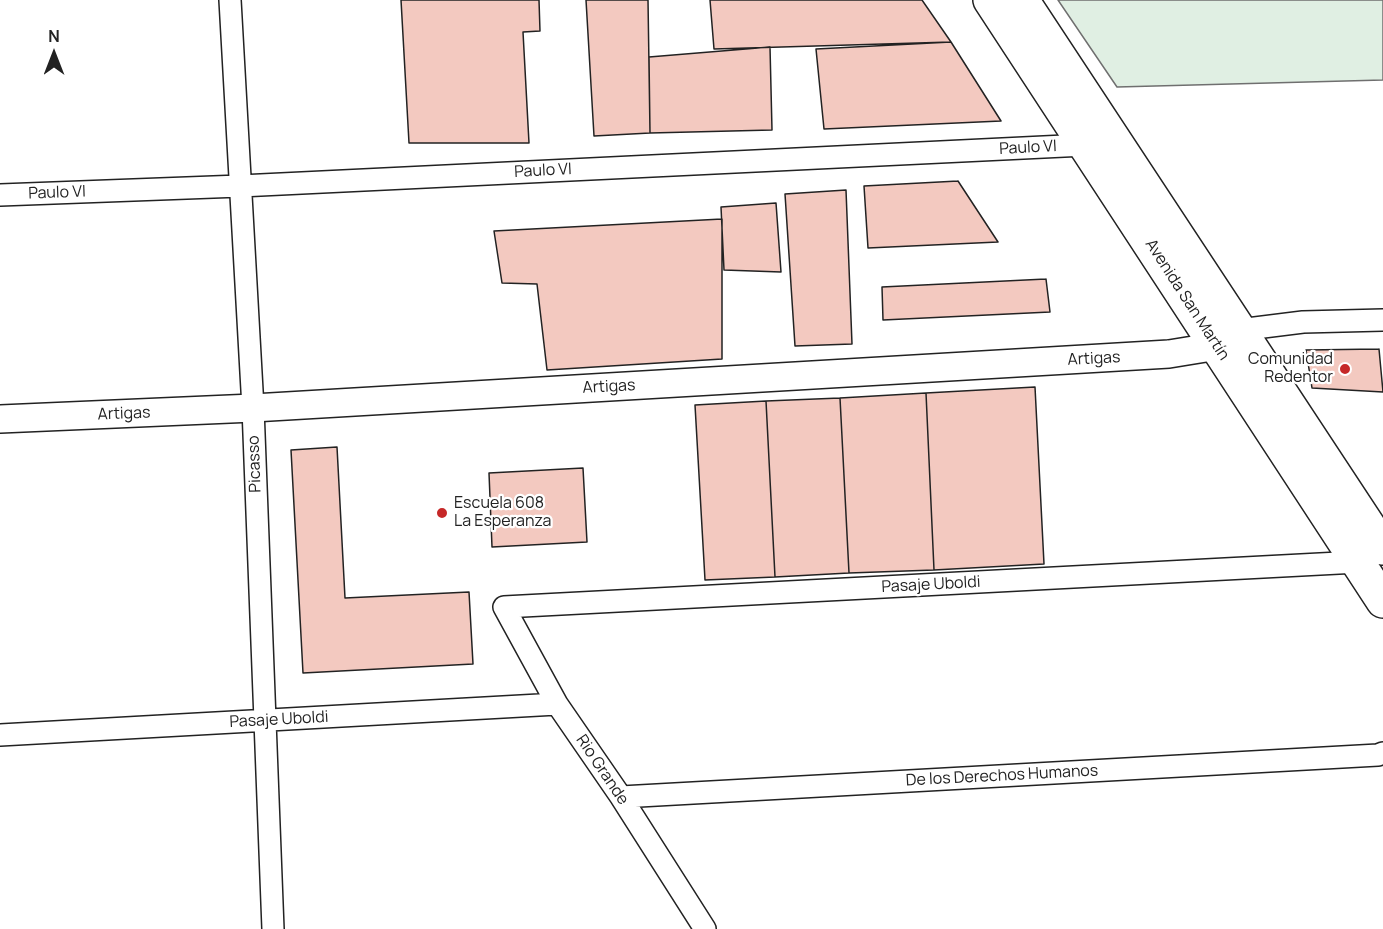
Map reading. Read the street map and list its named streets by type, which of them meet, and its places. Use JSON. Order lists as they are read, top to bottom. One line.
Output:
{"streets":{"main road":["Avenida San Martín"],"street":["Paulo VI","Artigas","Picasso","Pasaje Uboldi","Rio Grande","De los Derechos Humanos"]},"crossings":[["Paulo VI","Avenida San Martín"],["Paulo VI","Picasso"],["Avenida San Martín","Artigas"],["Avenida San Martín","Pasaje Uboldi"],["Artigas","Picasso"],["Picasso","Pasaje Uboldi"],["Pasaje Uboldi","Rio Grande"],["Rio Grande","De los Derechos Humanos"]],"places":["Comunidad Redentor","Escuela 608 La Esperanza"],"north":"top"}
